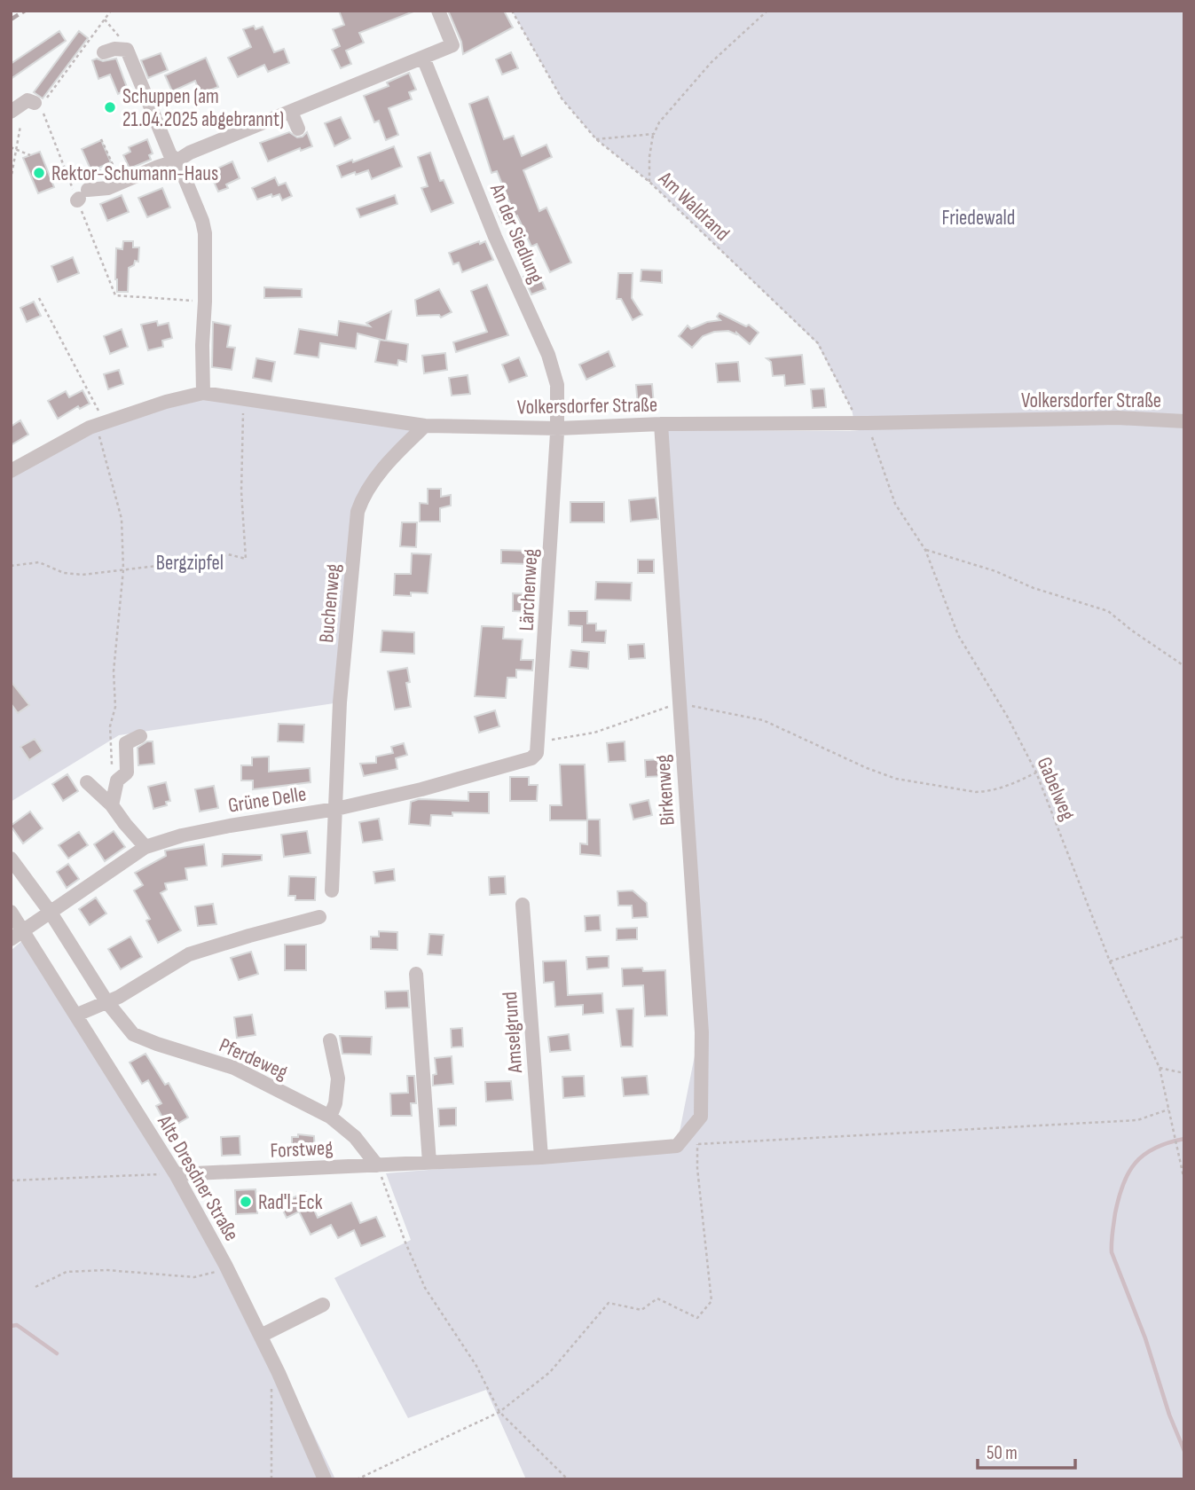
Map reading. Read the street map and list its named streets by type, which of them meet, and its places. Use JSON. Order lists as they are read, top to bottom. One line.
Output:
{"streets":{"street":["An der Siedlung","Volkersdorfer Straße","Lärchenweg","Buchenweg","Birkenweg","Grüne Delle","Amselgrund","Pferdeweg","Forstweg","Alte Dresdner Straße"],"path":["Am Waldrand","Gabelweg"]},"crossings":[["Am Waldrand","Volkersdorfer Straße"],["Am Waldrand","Gabelweg"],["An der Siedlung","Volkersdorfer Straße"],["An der Siedlung","Lärchenweg"],["Volkersdorfer Straße","Lärchenweg"],["Volkersdorfer Straße","Buchenweg"],["Volkersdorfer Straße","Gabelweg"],["Volkersdorfer Straße","Birkenweg"],["Lärchenweg","Grüne Delle"],["Buchenweg","Grüne Delle"],["Birkenweg","Forstweg"],["Grüne Delle","Pferdeweg"],["Grüne Delle","Alte Dresdner Straße"],["Amselgrund","Forstweg"],["Pferdeweg","Forstweg"],["Forstweg","Alte Dresdner Straße"]],"parks":["Friedewald","Bergzipfel"],"places":["Schuppen (am 21.04.2025 abgebrannt)","Rektor-Schumann-Haus","Rad'l-Eck"],"scale_bar":"50 m"}
